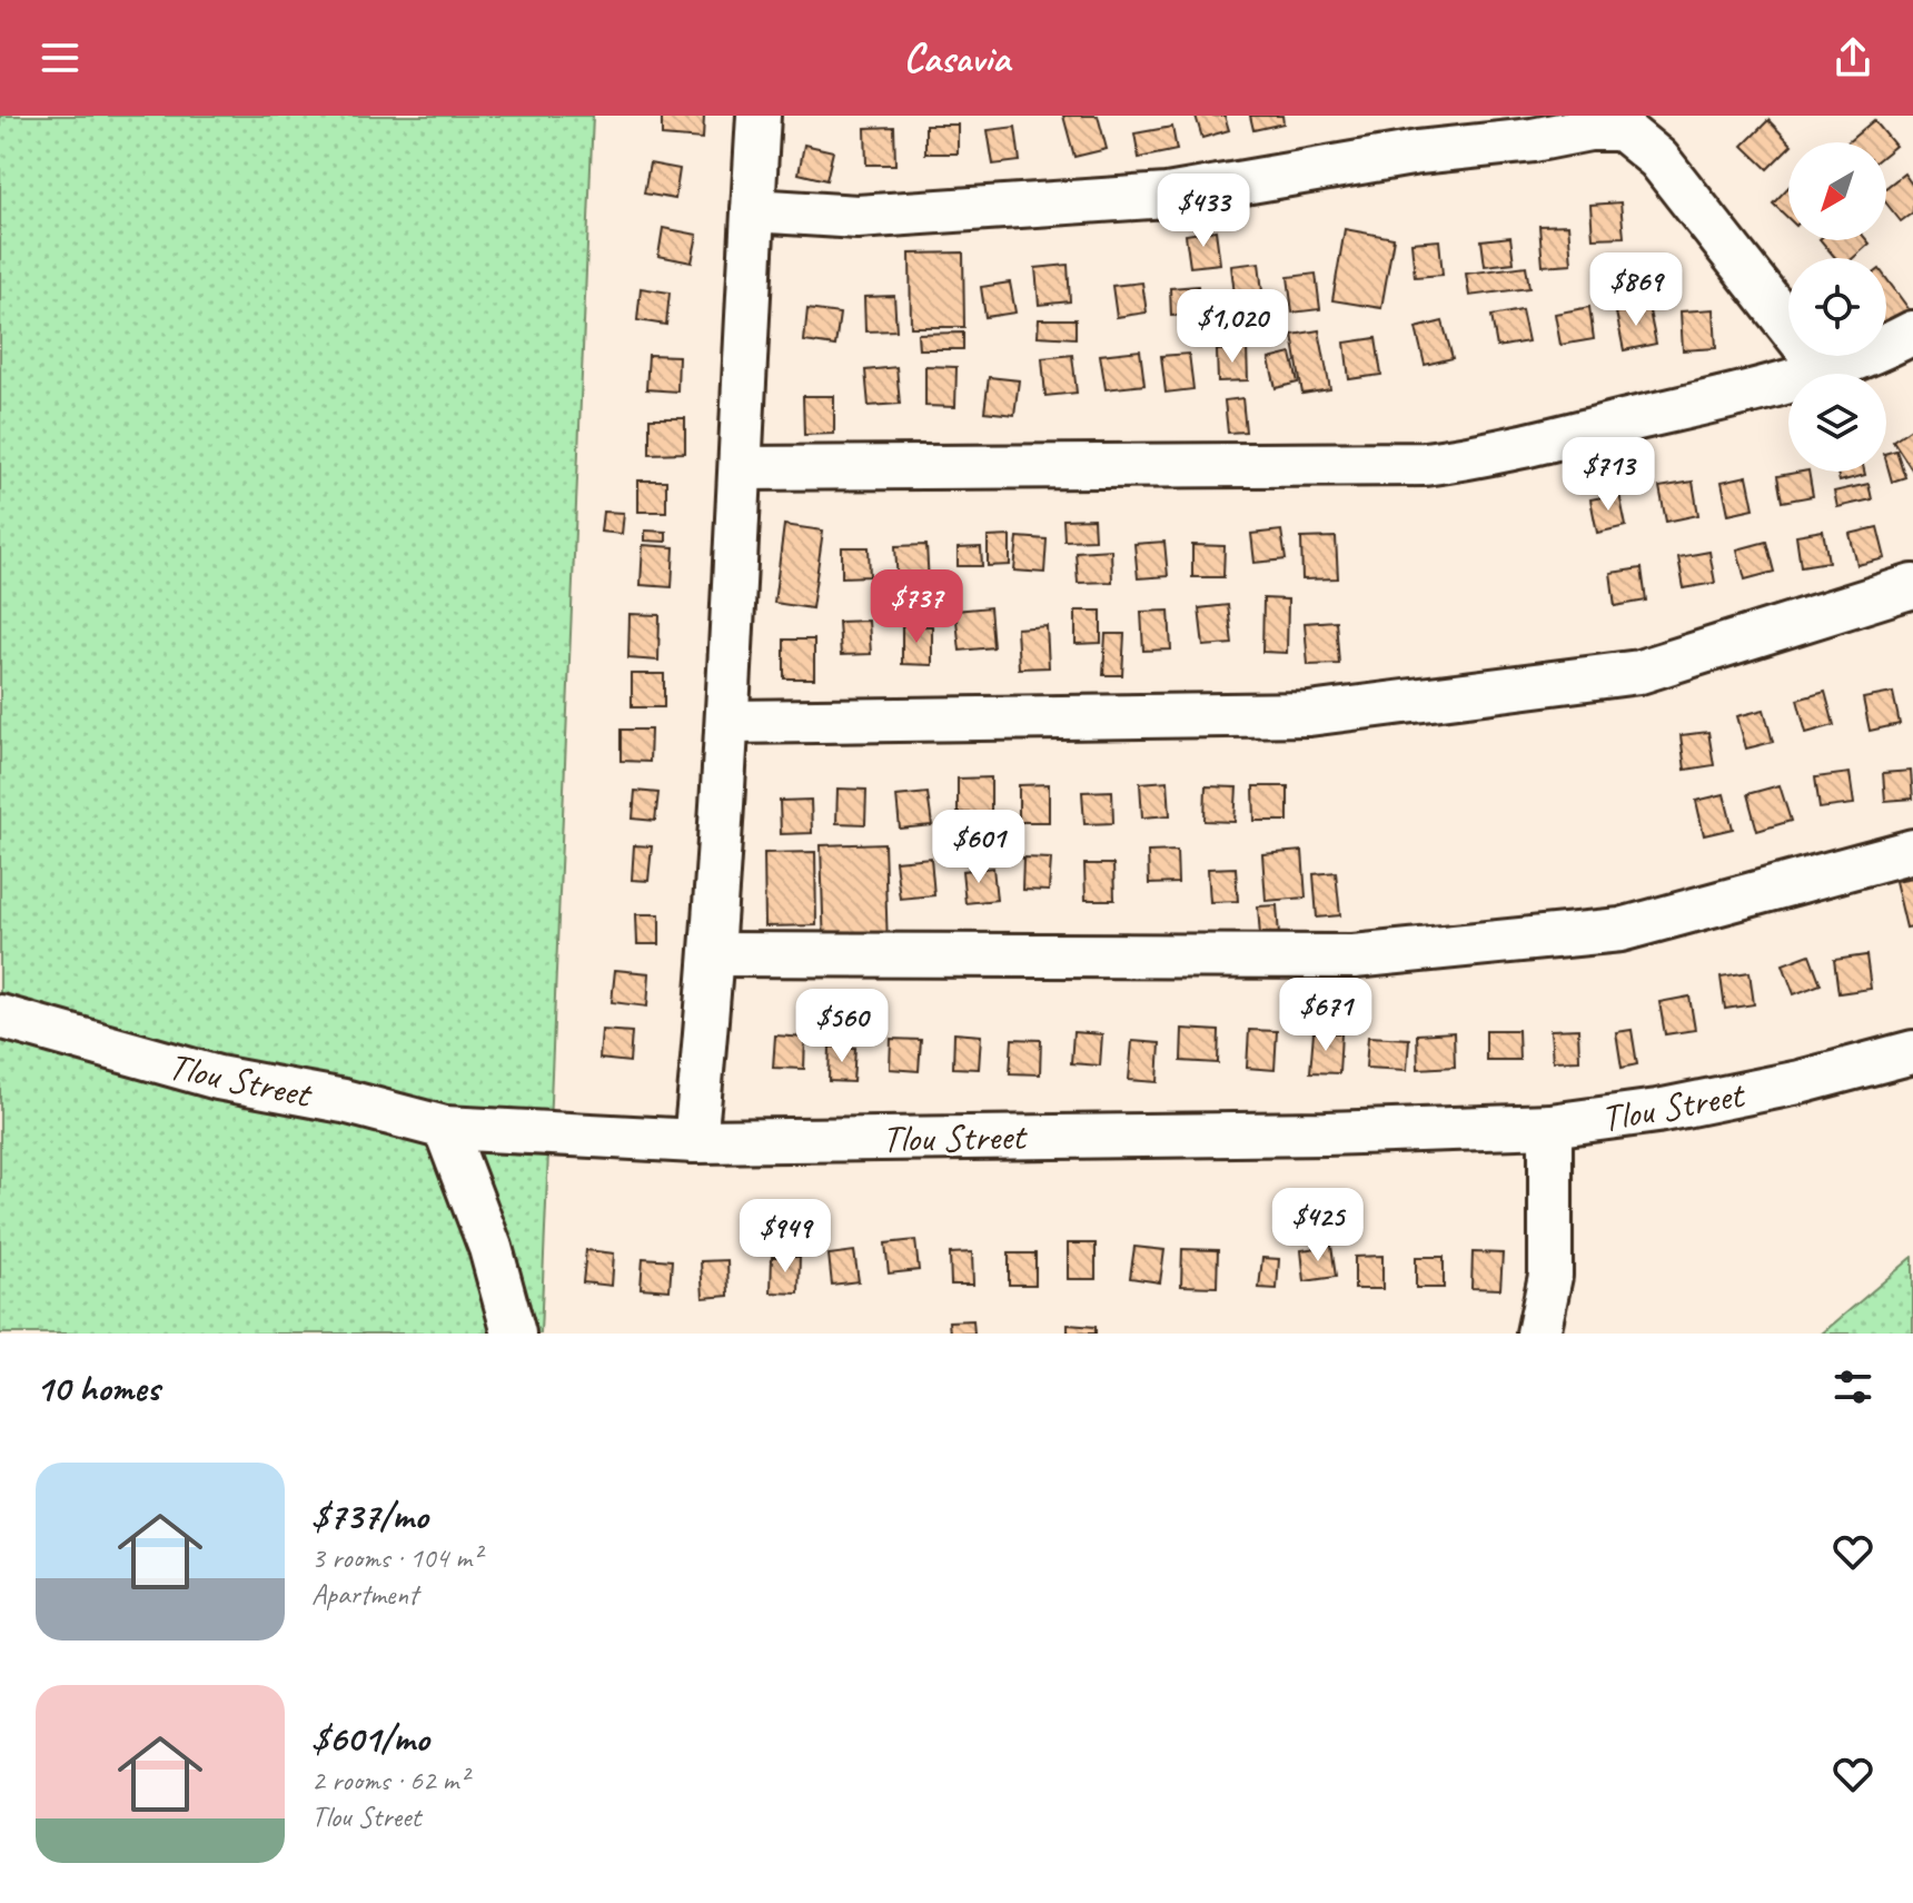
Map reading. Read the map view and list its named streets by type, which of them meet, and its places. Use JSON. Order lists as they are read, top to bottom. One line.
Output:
{"streets":{"street":["Tlou Street"]},"north":"bottom left","page":{"header":"Casavia","price":["$433","$869","$1,020","$713","$737","$601","$671","$560","$425","$949"],"heading":"10 homes","list":[{"name":"$737/mo","note":"3 rooms · 104 m² · Apartment"},{"name":"$601/mo","note":"2 rooms · 62 m² · Tlou Street"}]}}
